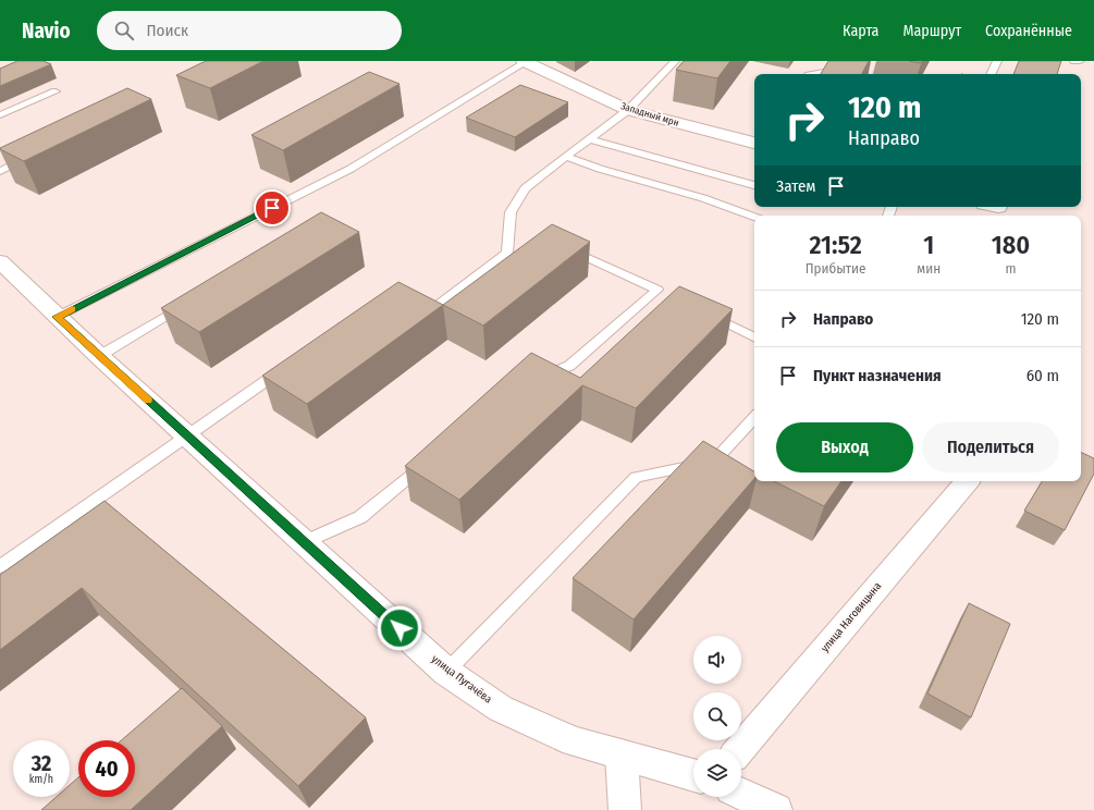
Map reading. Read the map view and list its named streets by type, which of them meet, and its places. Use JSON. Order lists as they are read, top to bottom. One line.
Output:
{"streets":{"street":["Западный мрн","улица Наговицына","улица Пугачёва"]},"page":{"header":"Navio","search":"Поиск","nav":["Карта","Маршрут","Сохранённые"],"turn":["120 m","Направо"],"then":"Затем","eta":["21:52","Прибытие","1","мин","180","m"],"list":[{"name":"Направо","value":"120 m"},{"name":"Пункт назначения","value":"60 m"}],"buttons":["Выход","Поделиться"],"speed":"32 km/h","limit":"40"}}
